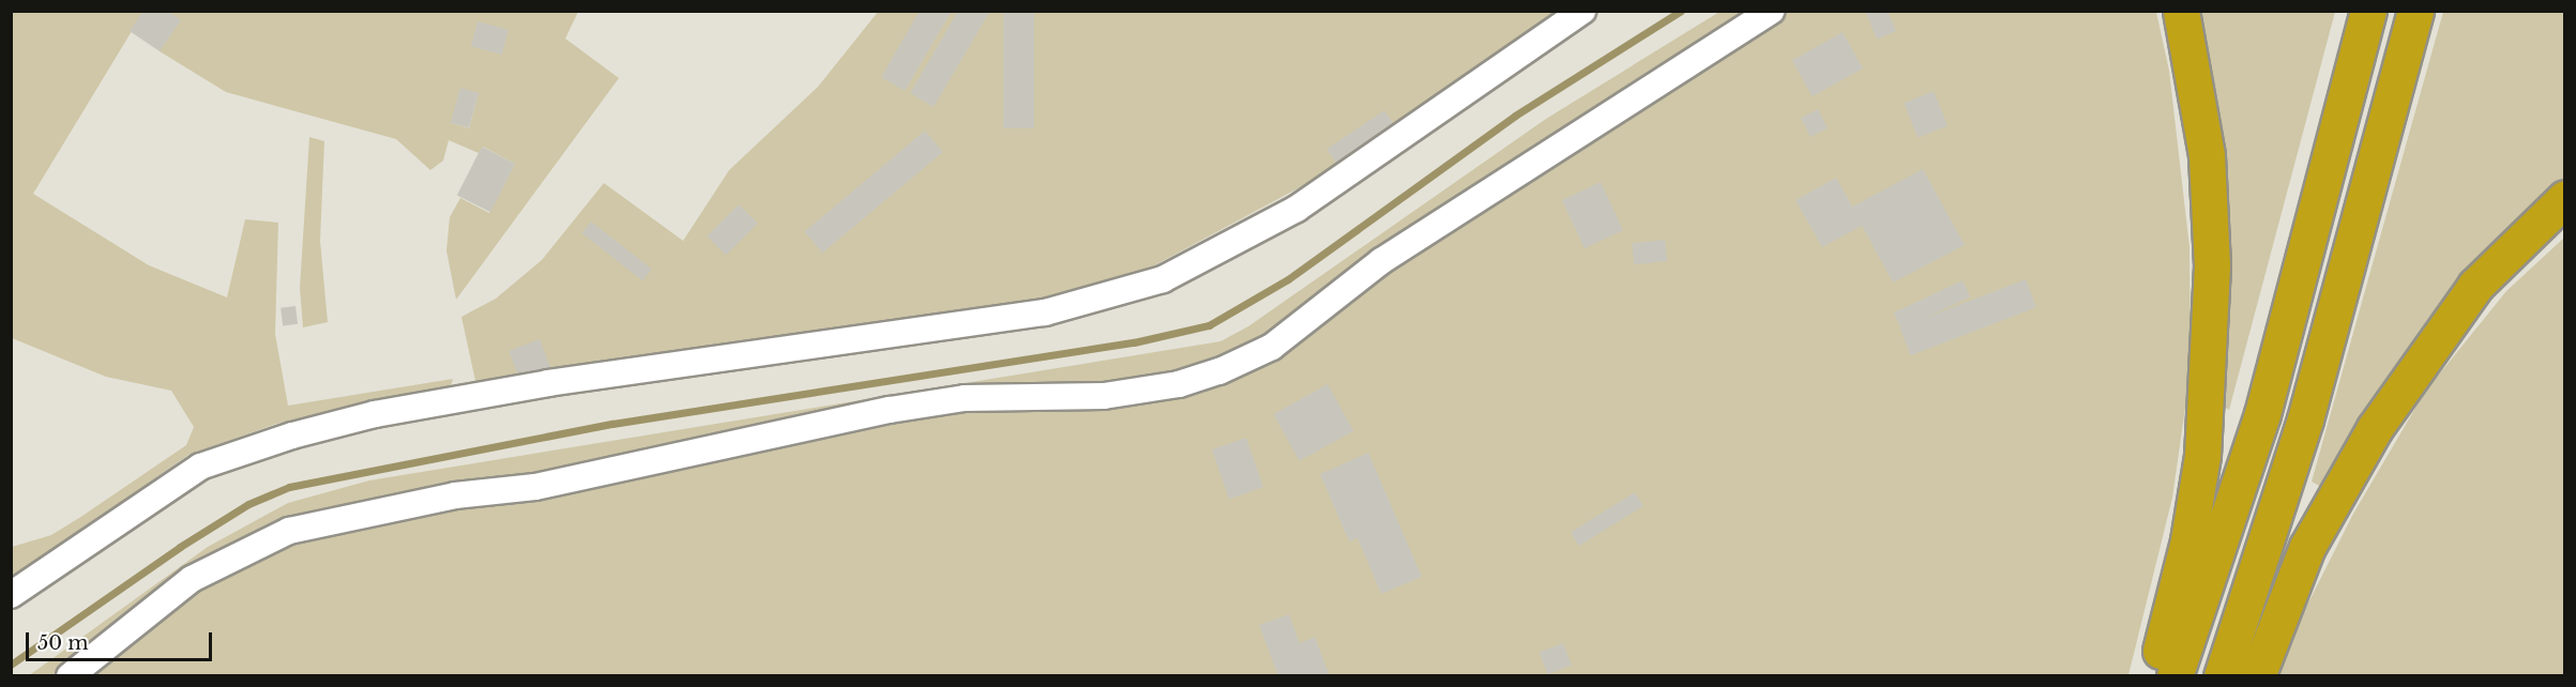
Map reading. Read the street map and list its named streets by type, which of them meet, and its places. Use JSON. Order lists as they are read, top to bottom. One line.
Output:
{"scale_bar":"50 m"}
